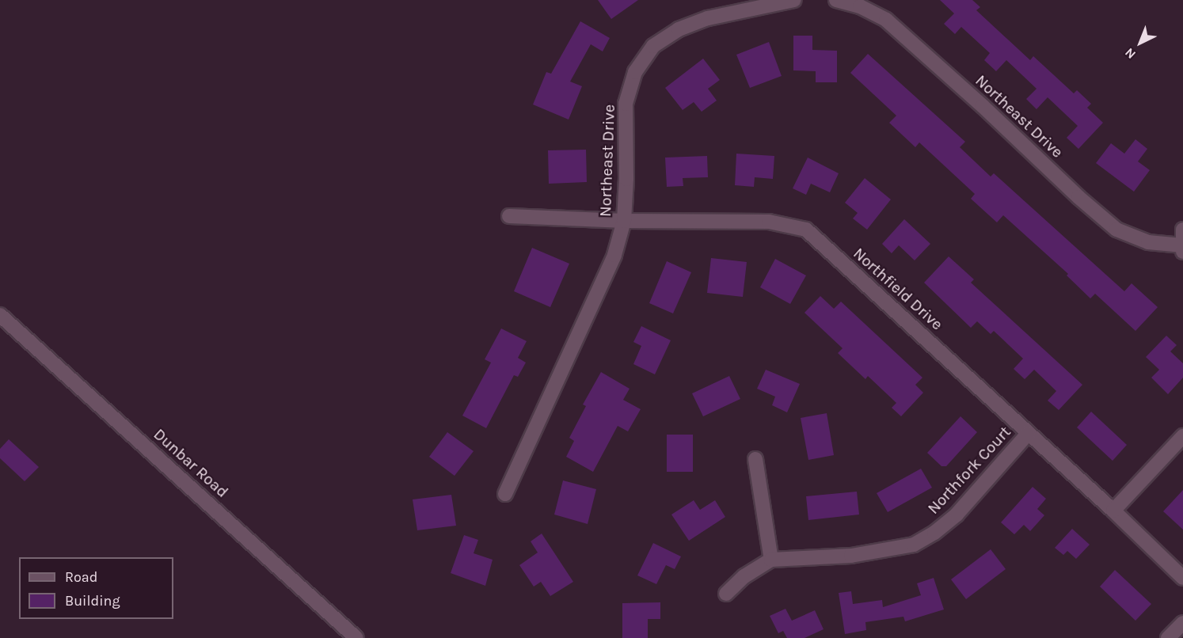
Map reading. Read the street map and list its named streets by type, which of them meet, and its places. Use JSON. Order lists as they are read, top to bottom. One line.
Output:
{"streets":{"street":["Northeast Drive","Northfield Drive","Dunbar Road","Northfork Court"]},"crossings":[["Northeast Drive","Northfield Drive"],["Northfield Drive","Northfork Court"]],"legend":["Road","Building"],"north":"bottom left"}
